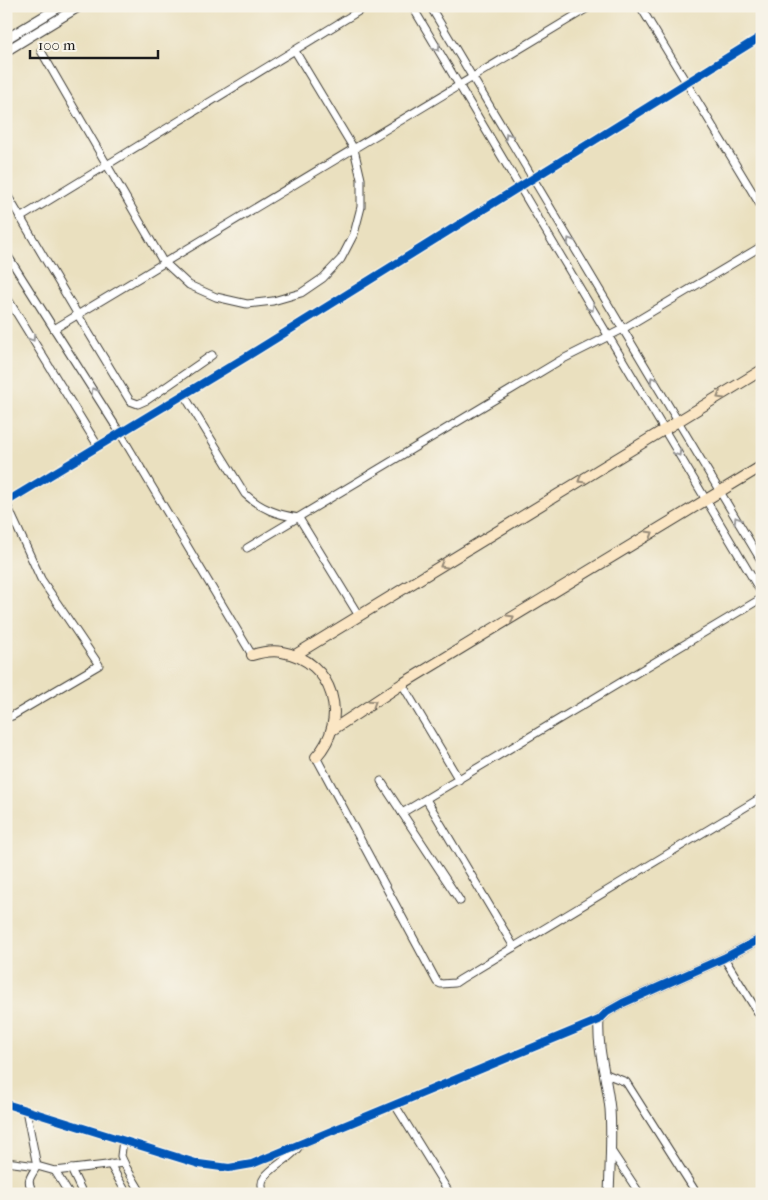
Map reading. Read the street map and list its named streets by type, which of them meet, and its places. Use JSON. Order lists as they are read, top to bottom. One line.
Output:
{"scale_bar":"100 m"}
